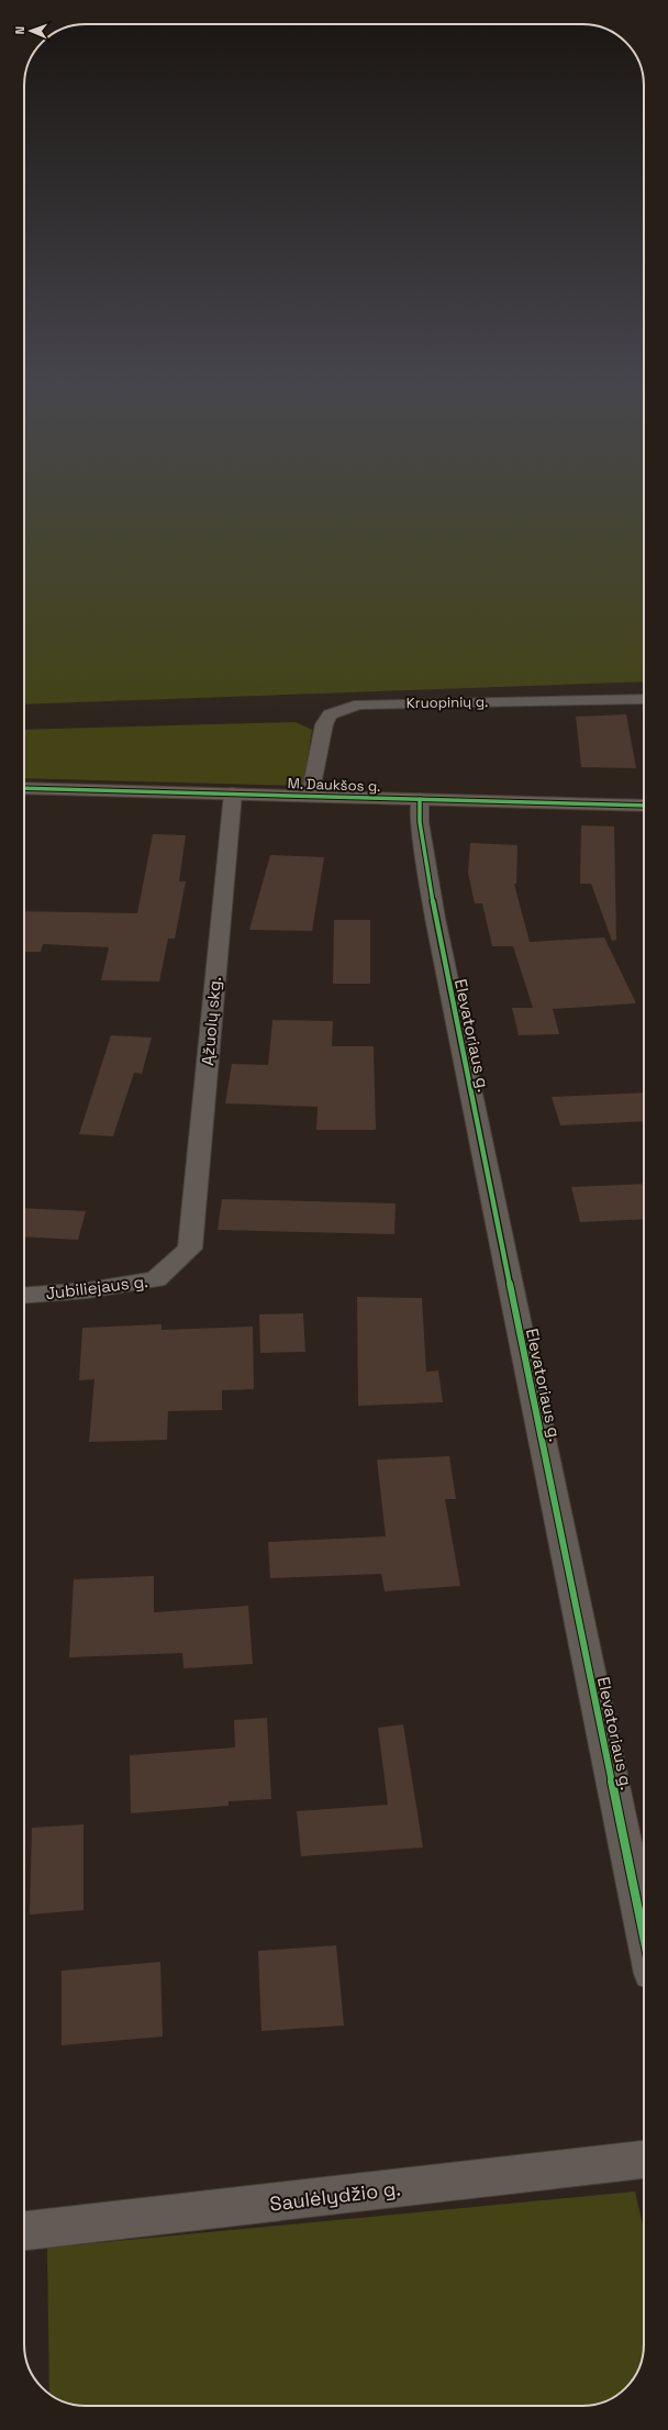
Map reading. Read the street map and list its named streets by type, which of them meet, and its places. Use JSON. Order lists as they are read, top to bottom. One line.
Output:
{"streets":{"main road":["M. Daukšos g."],"street":["Kruopinių g.","Ąžuolų skg.","Elevatoriaus g.","Jubiliejaus g.","Saulėlydžio g."]},"crossings":[["Kruopinių g.","M. Daukšos g."],["M. Daukšos g.","Ąžuolų skg."],["M. Daukšos g.","Elevatoriaus g."],["Ąžuolų skg.","Jubiliejaus g."]],"north":"left"}
